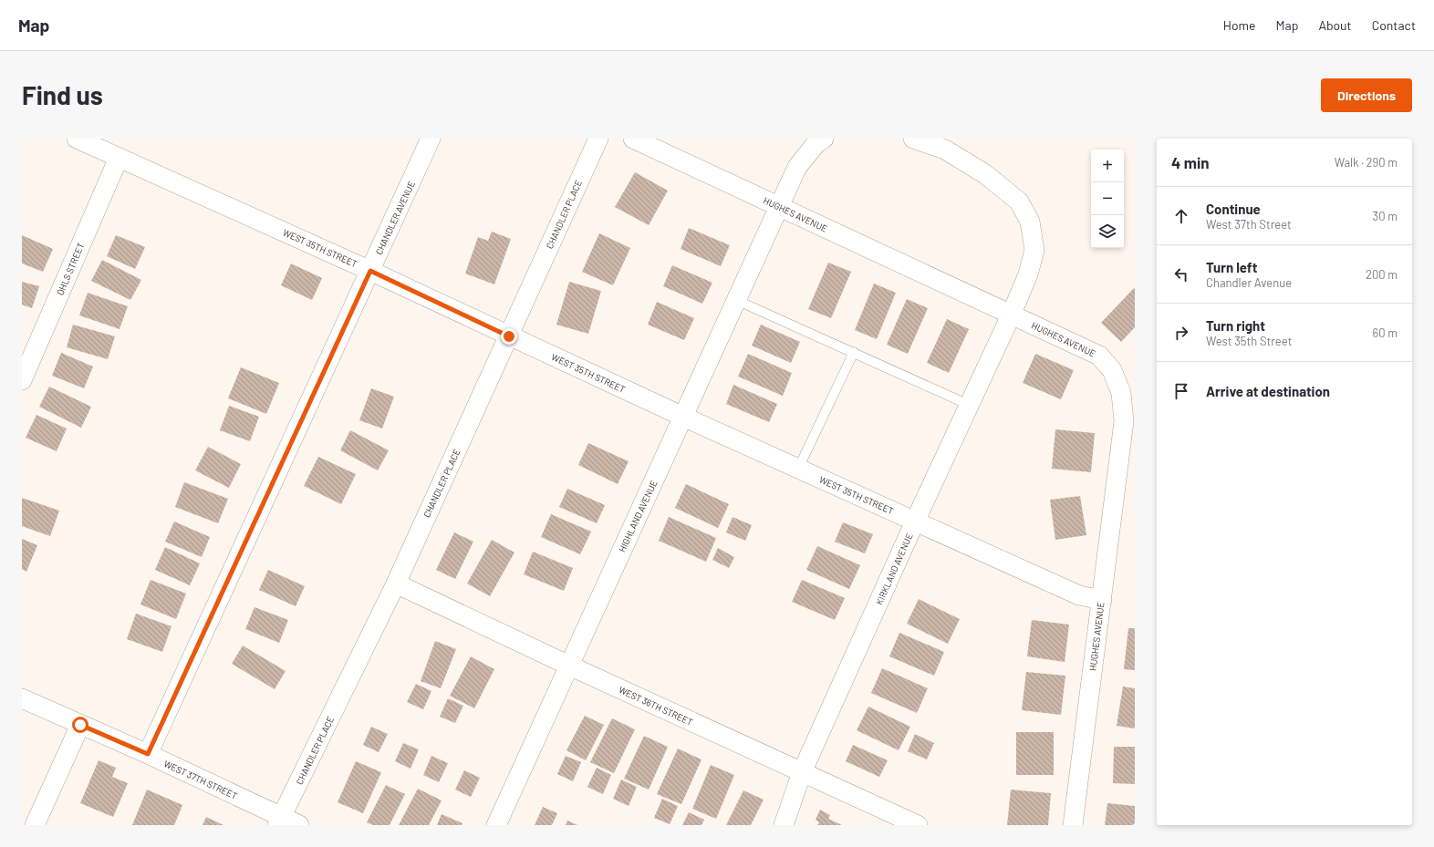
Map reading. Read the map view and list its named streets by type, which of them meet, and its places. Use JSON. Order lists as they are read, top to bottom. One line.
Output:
{"streets":{"street":["CHANDLER PLACE","HUGHES AVENUE","CHANDLER AVENUE","WEST 35TH STREET","OHLS STREET","HIGHLAND AVENUE","KIRKLAND AVENUE","WEST 36TH STREET","WEST 37TH STREET"]},"crossings":[["CHANDLER PLACE","WEST 35TH STREET"],["CHANDLER PLACE","WEST 36TH STREET"],["CHANDLER PLACE","WEST 37TH STREET"],["HUGHES AVENUE","WEST 35TH STREET"],["HUGHES AVENUE","HIGHLAND AVENUE"],["HUGHES AVENUE","KIRKLAND AVENUE"],["CHANDLER AVENUE","WEST 35TH STREET"],["CHANDLER AVENUE","WEST 37TH STREET"],["WEST 35TH STREET","OHLS STREET"],["WEST 35TH STREET","HIGHLAND AVENUE"],["WEST 35TH STREET","KIRKLAND AVENUE"],["HIGHLAND AVENUE","WEST 36TH STREET"],["KIRKLAND AVENUE","WEST 36TH STREET"]],"page":{"header":"Map","nav":["Home","Map","About","Contact"],"buttons":"Directions","title":"Find us","heading":["4 min","Walk · 290 m"],"map_buttons":["+","−"],"list":[["Continue","West 37th Street","30 m"],["Turn left","Chandler Avenue","200 m"],["Turn right","West 35th Street","60 m"],"Arrive at destination"]}}
